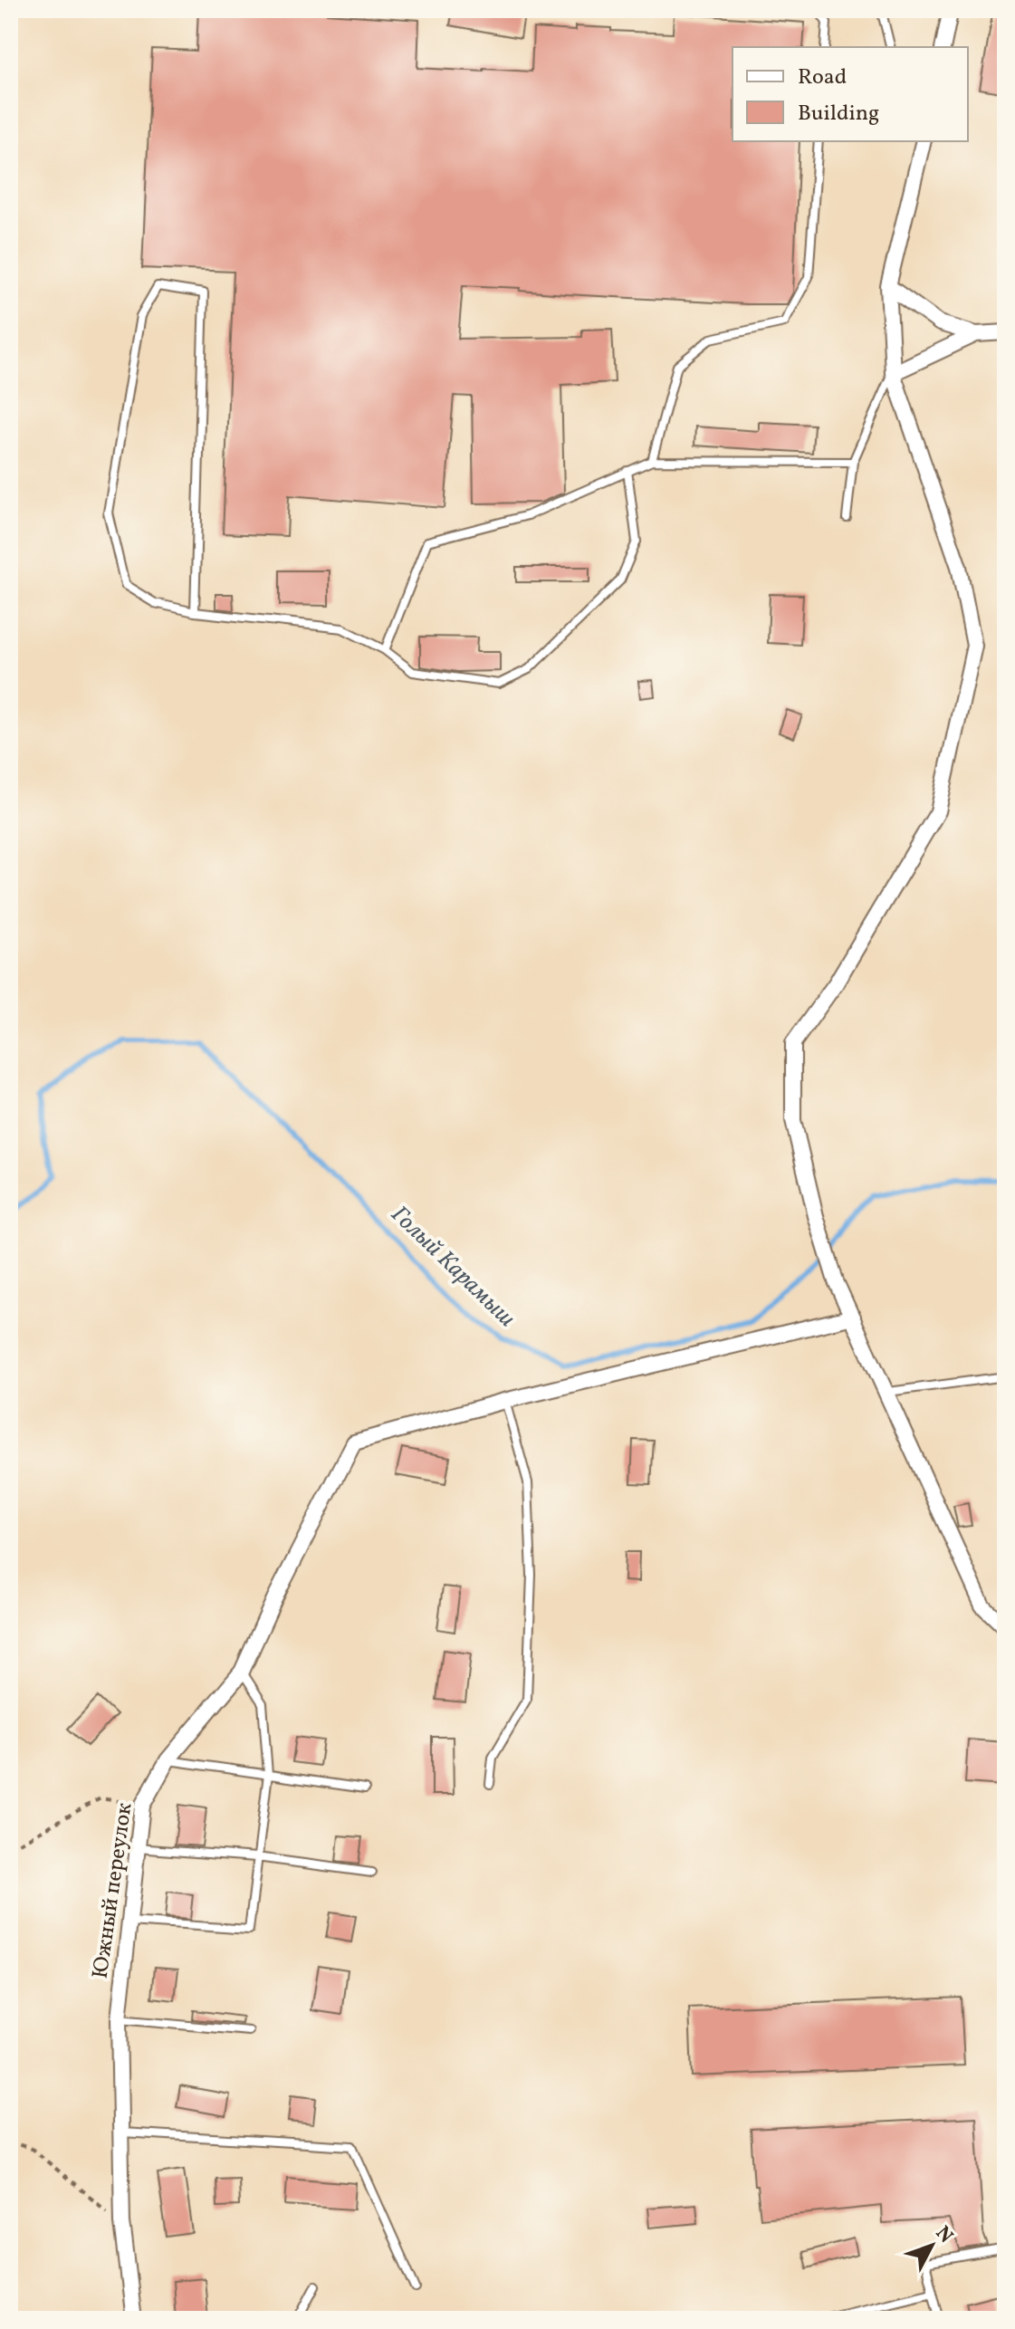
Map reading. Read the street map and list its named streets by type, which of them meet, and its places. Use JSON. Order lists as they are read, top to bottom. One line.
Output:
{"streets":{"street":["Южный переулок"]},"water":["Голый Карамыш"],"legend":["Road","Building"],"north":"top right"}
